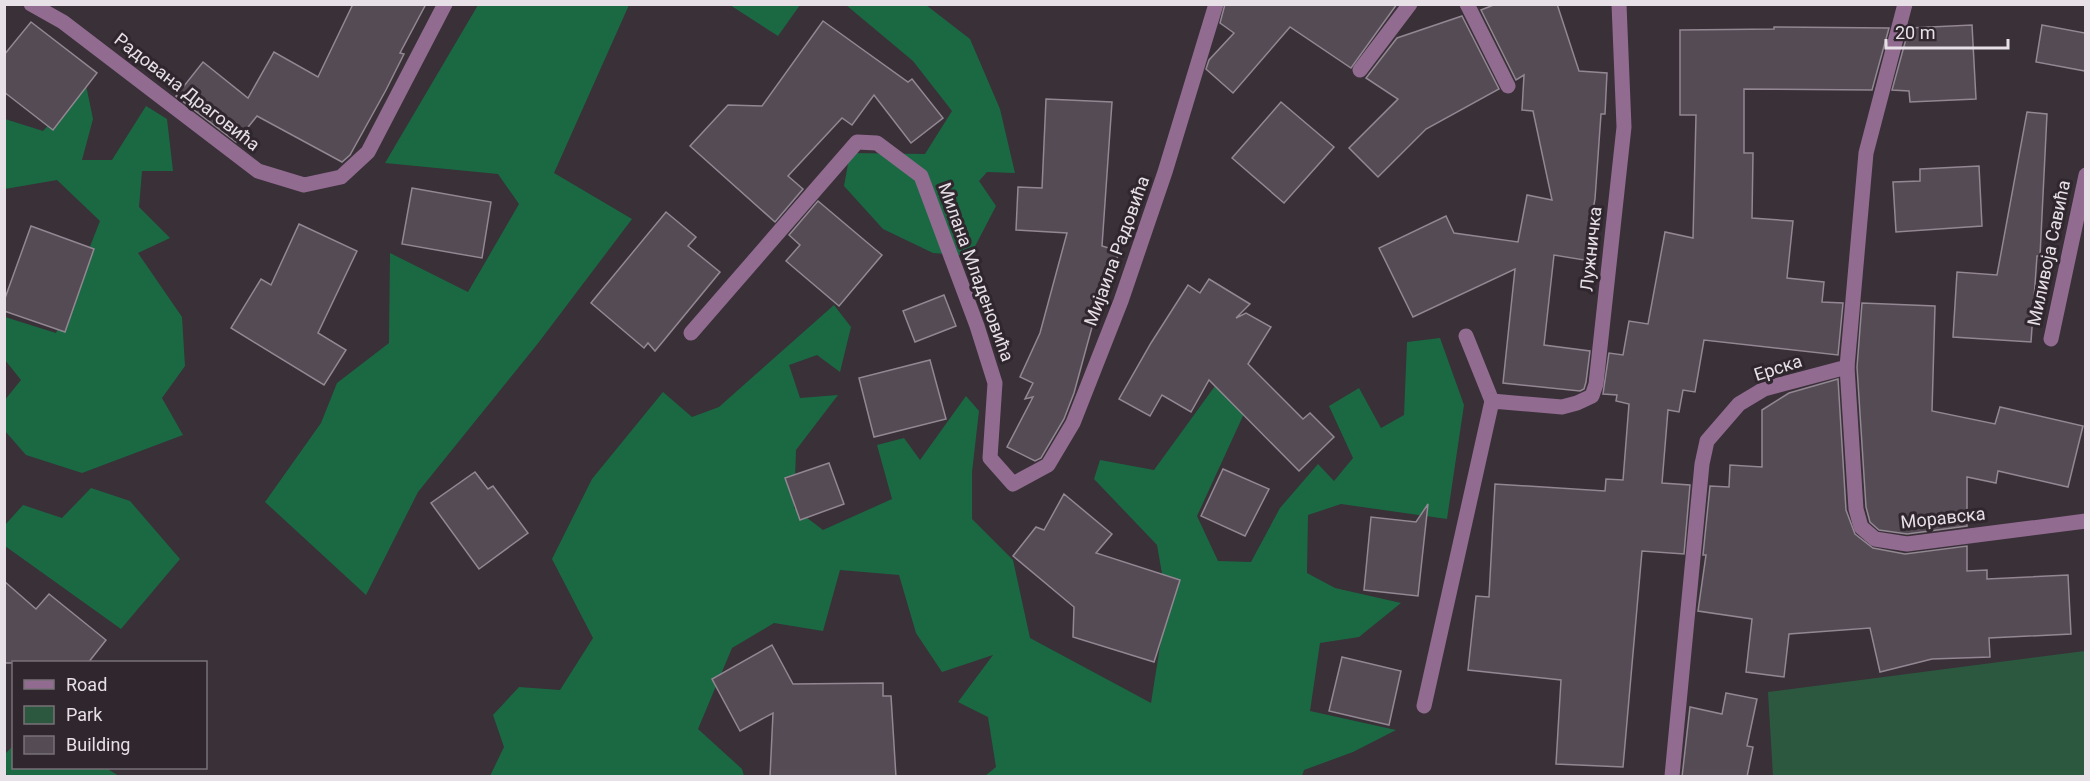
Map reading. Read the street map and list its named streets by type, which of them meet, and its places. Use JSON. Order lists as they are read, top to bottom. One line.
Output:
{"streets":{"street":["Радована Драговића","Лужничка","Мијаила Радовића","Миливоја Савића","Милана Младеновића","Ерска","Моравска"]},"crossings":[["Мијаила Радовића","Милана Младеновића"],["Ерска","Моравска"]],"legend":["Road","Park","Building"],"scale_bar":"20 m"}
